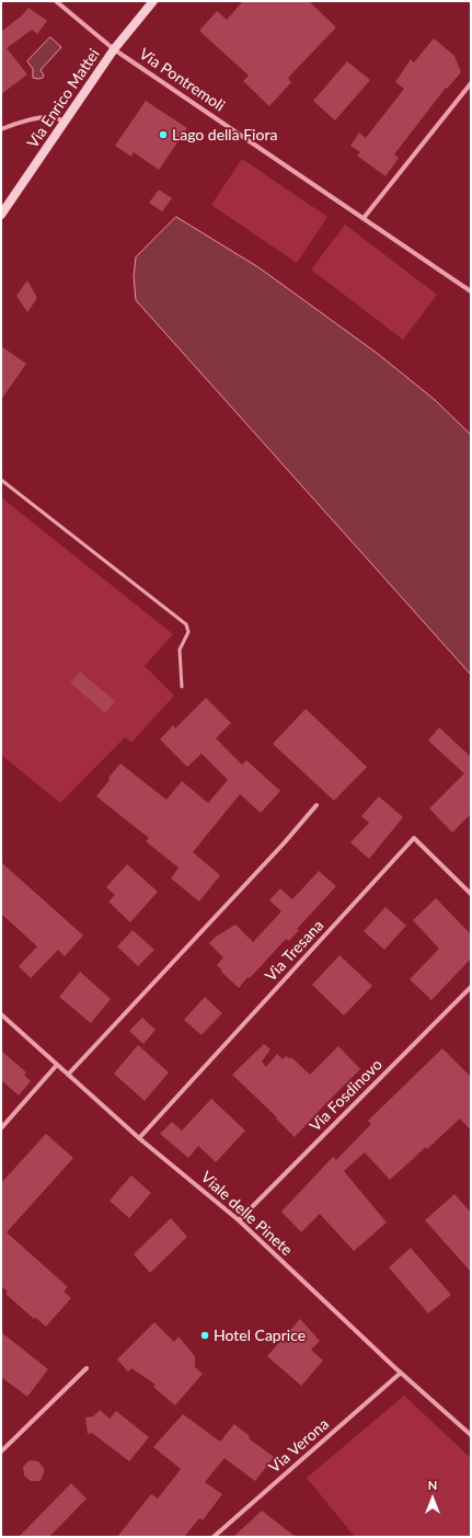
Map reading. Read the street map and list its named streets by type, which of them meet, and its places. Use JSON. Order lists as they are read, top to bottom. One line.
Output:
{"streets":{"main road":["Via Enrico Mattei"],"street":["Via Pontremoli","Via Tresana","Via Fosdinovo","Viale delle Pinete","Via Verona"]},"crossings":[["Via Pontremoli","Via Enrico Mattei"],["Via Tresana","Viale delle Pinete"],["Via Fosdinovo","Viale delle Pinete"],["Viale delle Pinete","Via Verona"]],"places":["Lago della Fiora","Hotel Caprice"],"north":"top"}
